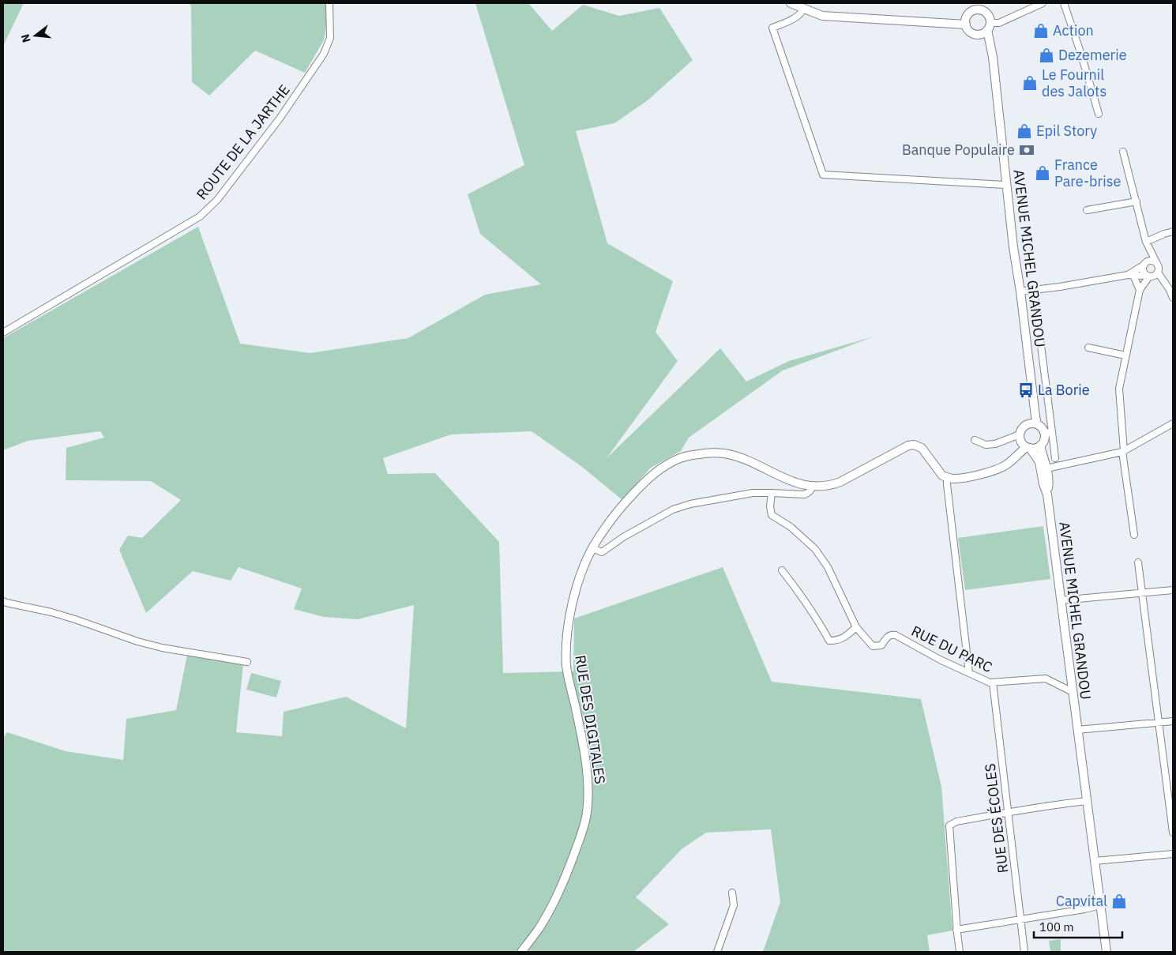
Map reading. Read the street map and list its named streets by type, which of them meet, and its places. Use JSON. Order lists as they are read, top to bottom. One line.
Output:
{"streets":{"main road":["AVENUE MICHEL GRANDOU","RUE DES DIGITALES"],"street":["ROUTE DE LA JARTHE","RUE DU PARC","RUE DES ÉCOLES"]},"crossings":[["AVENUE MICHEL GRANDOU","RUE DU PARC"],["RUE DU PARC","RUE DES ÉCOLES"]],"places":{"shop":["Action","Dezemerie","Le Fournil des Jalots","Epil Story","France Pare-brise","Capvital"],"bank":["Banque Populaire"],"bus stop":["La Borie"]},"scale_bar":"100 m","north":"left"}
